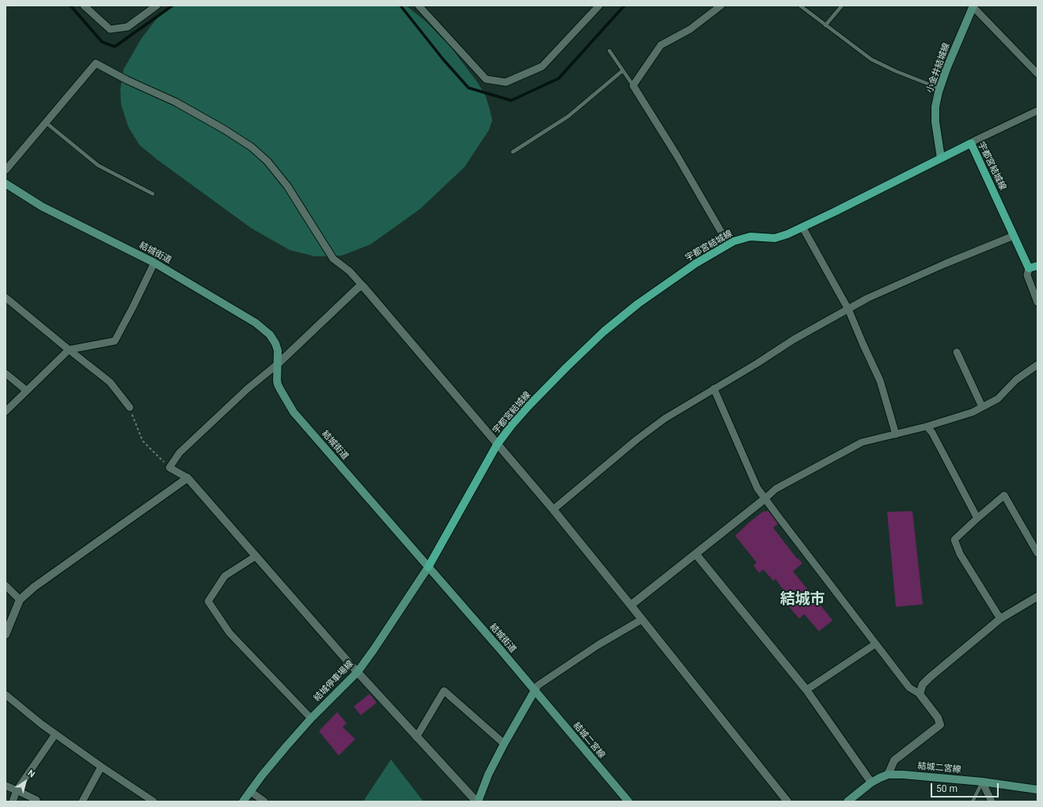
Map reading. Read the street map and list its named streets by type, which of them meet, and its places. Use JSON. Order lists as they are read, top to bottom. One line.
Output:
{"streets":{"main road":["小金井結城線","宇都宮結城線","結城街道","結城停車場線","結城二宮線"]},"crossings":[["小金井結城線","宇都宮結城線"],["宇都宮結城線","結城街道"],["宇都宮結城線","結城停車場線"],["結城街道","結城停車場線"],["結城街道","結城二宮線"]],"districts":["結城市"],"scale_bar":"50 m","north":"top right"}
